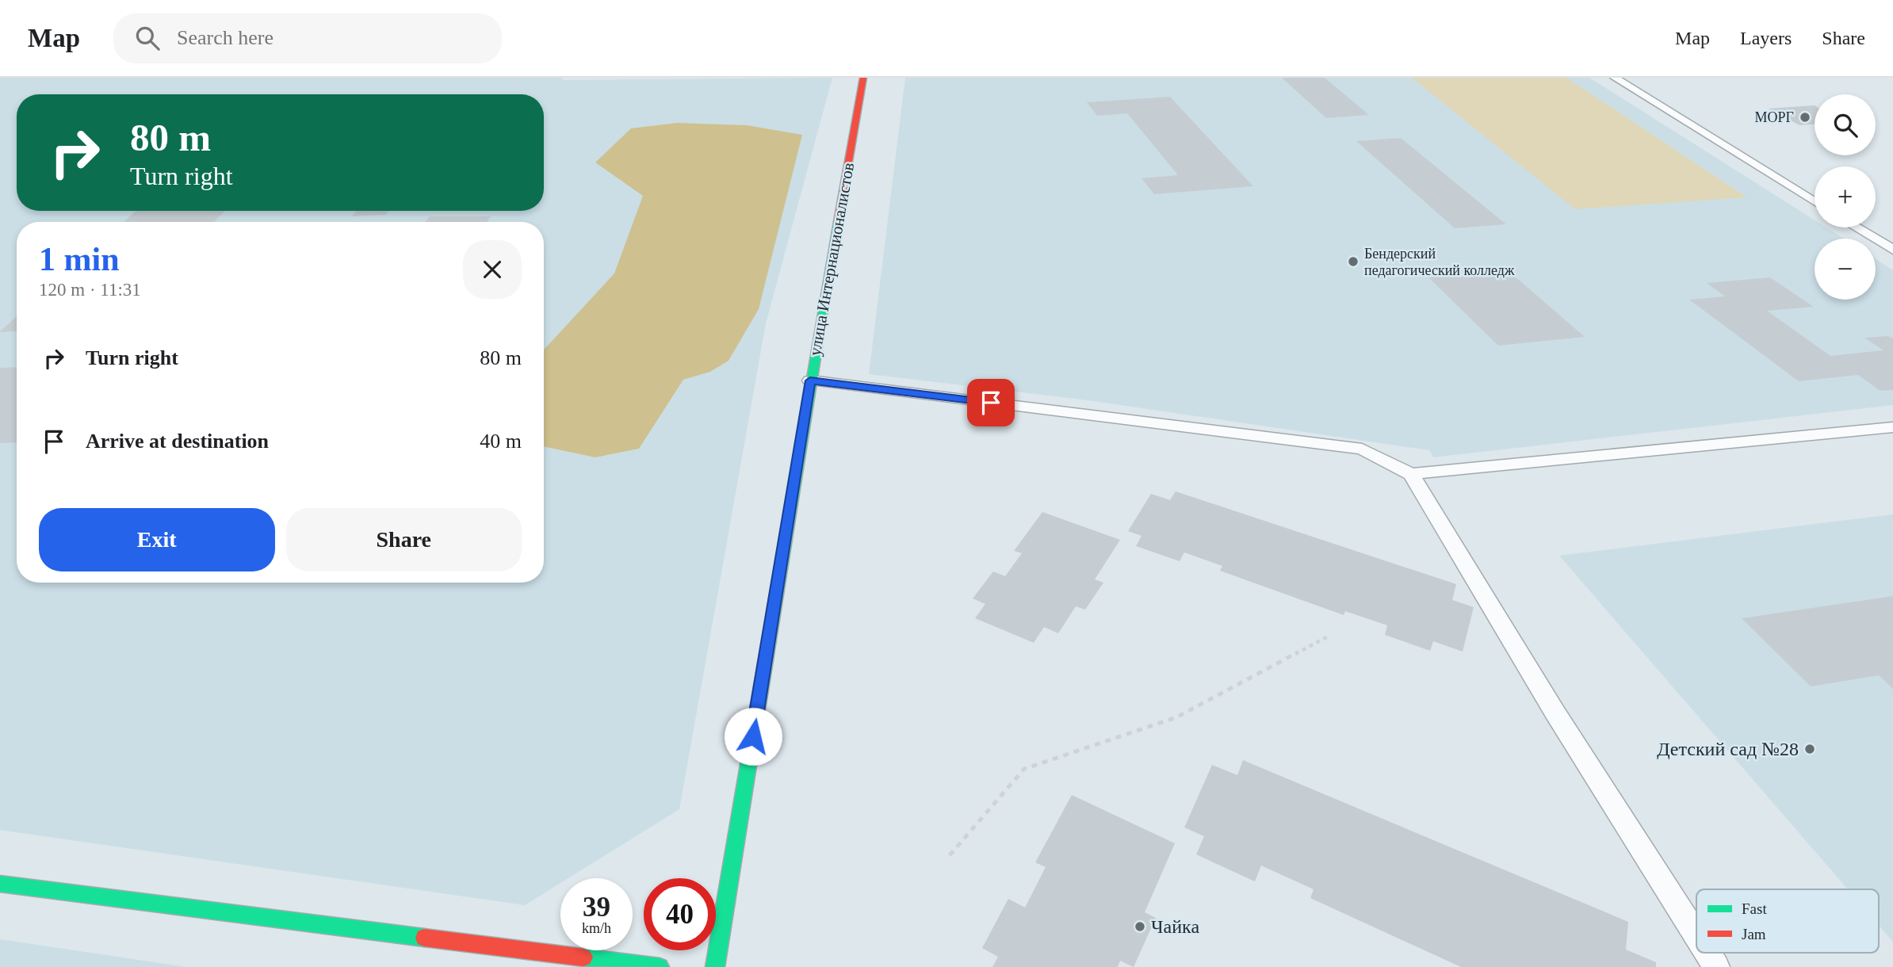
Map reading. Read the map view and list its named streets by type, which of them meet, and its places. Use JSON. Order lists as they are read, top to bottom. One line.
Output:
{"streets":{"street":["улица Интернационалистов"]},"places":["МОРГ","Бендерский педагогический колледж","Детский сад №28","Чайка"],"legend":["Fast","Jam"],"page":{"header":"Map","search":"Search here","nav":["Map","Layers","Share"],"map_buttons":["+","−"],"turn":["80 m","Turn right"],"heading":["1 min","120 m · 11:31"],"list":[{"name":"Turn right","value":"80 m"},{"name":"Arrive at destination","value":"40 m"}],"buttons":["Exit","Share"],"speed":"39 km/h","limit":"40"}}
